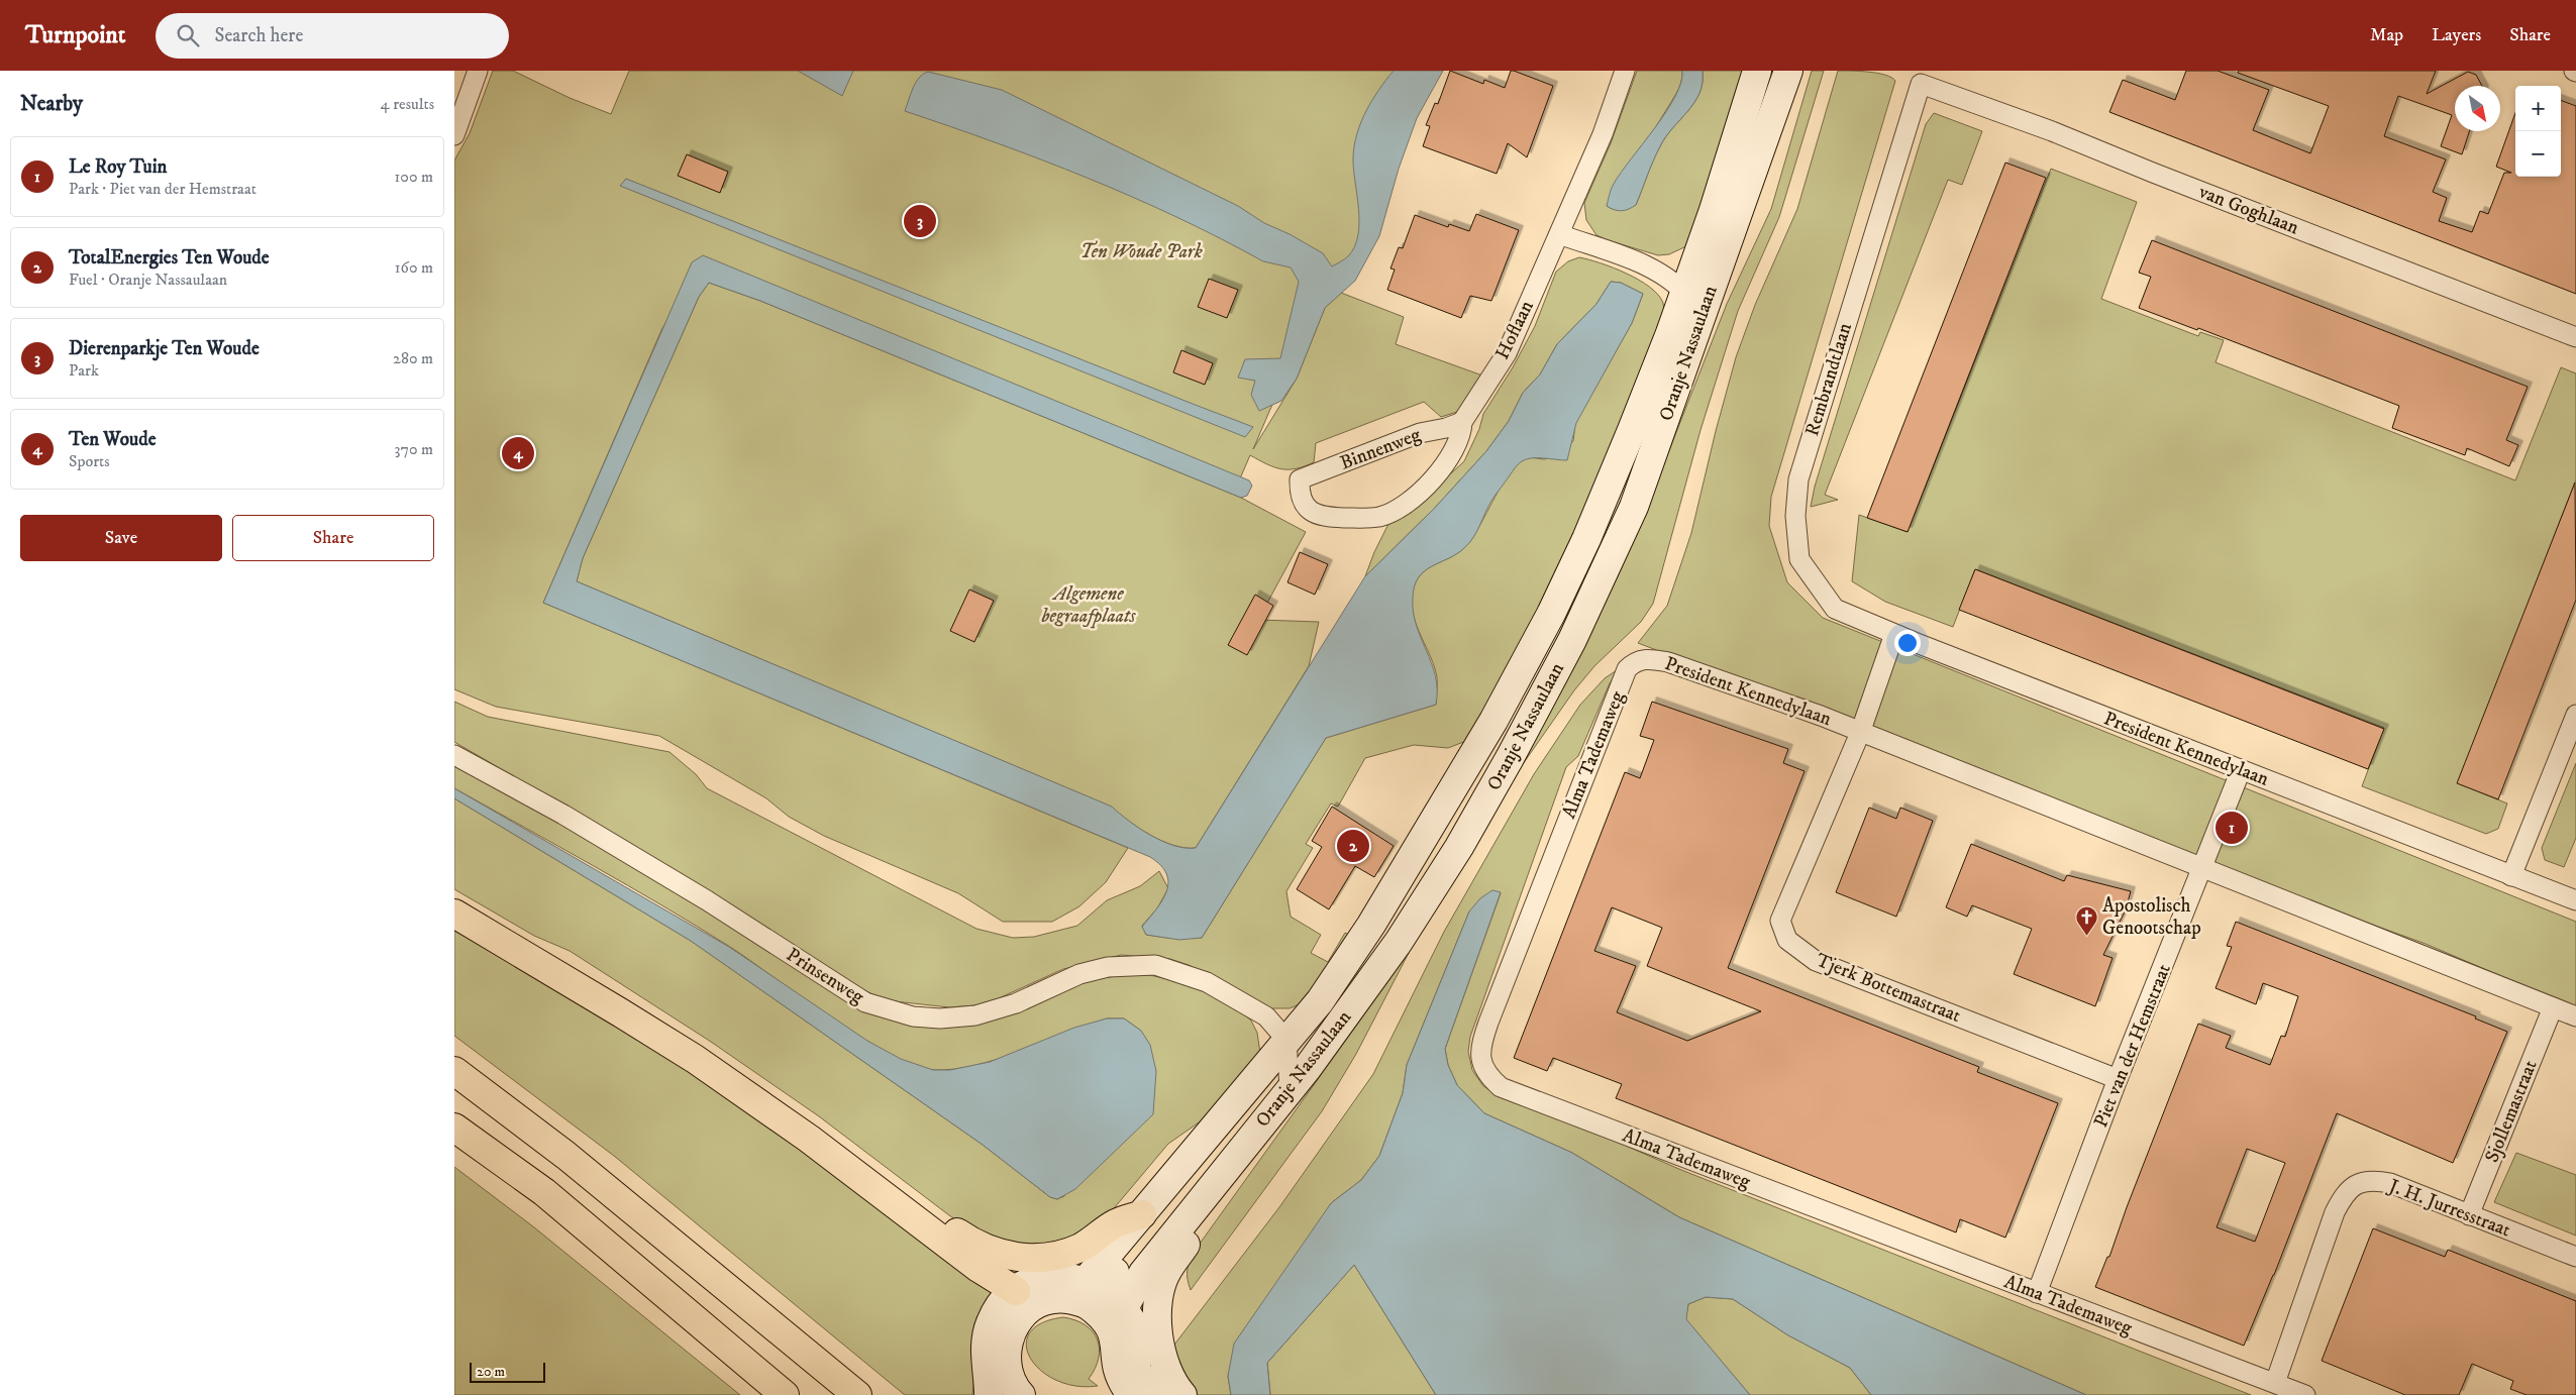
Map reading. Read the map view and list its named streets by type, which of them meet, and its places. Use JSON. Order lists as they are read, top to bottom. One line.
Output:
{"streets":{"main road":["Oranje Nassaulaan"],"street":["van Goghlaan","Hoflaan","Rembrandtlaan","Binnenweg","President Kennedylaan","Alma Tademaweg","Prinsenweg","Tjerk Bottemastraat","Piet van der Hemstraat","Sjollemastraat","J. H. Jurresstraat"]},"crossings":[["van Goghlaan","Rembrandtlaan"],["Hoflaan","Binnenweg"],["Oranje Nassaulaan","Prinsenweg"],["Rembrandtlaan","President Kennedylaan"],["President Kennedylaan","Alma Tademaweg"],["President Kennedylaan","Tjerk Bottemastraat"],["President Kennedylaan","Piet van der Hemstraat"],["President Kennedylaan","Sjollemastraat"],["Alma Tademaweg","Piet van der Hemstraat"],["Alma Tademaweg","J. H. Jurresstraat"],["Tjerk Bottemastraat","Piet van der Hemstraat"],["Sjollemastraat","J. H. Jurresstraat"]],"parks":["Ten Woude Park","Algemene begraafplaats"],"places":{"church":["Apostolisch Genootschap"]},"scale_bar":"20 m","north":"bottom right","page":{"header":"Turnpoint","search":"Search here","nav":["Map","Layers","Share"],"heading":["Nearby","4 results"],"map_buttons":["+","−"],"list":[{"mark":"1","name":"Le Roy Tuin","note":"Park · Piet van der Hemstraat","value":"100 m"},{"mark":"2","name":"TotalEnergies Ten Woude","note":"Fuel · Oranje Nassaulaan","value":"160 m"},{"mark":"3","name":"Dierenparkje Ten Woude","note":"Park","value":"280 m"},{"mark":"4","name":"Ten Woude","note":"Sports","value":"370 m"}],"pins":["3","4","1","2"],"buttons":["Save","Share"],"scale":"20 m"}}
